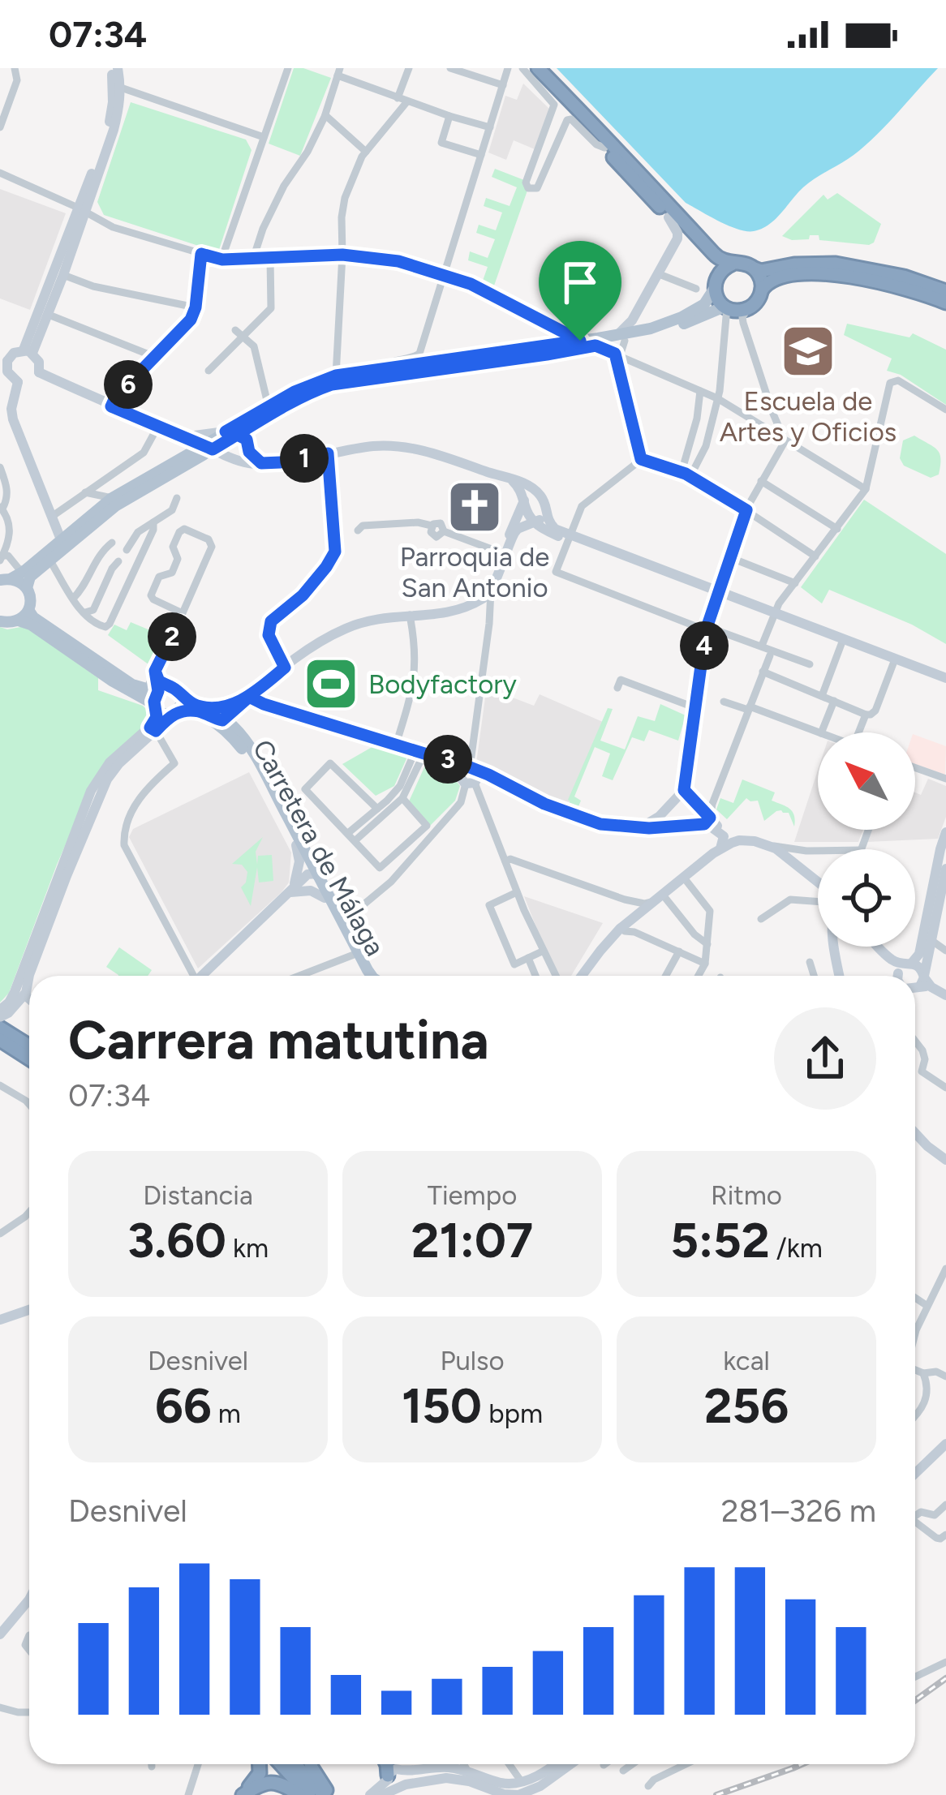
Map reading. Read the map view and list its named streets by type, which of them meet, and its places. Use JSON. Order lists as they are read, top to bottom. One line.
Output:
{"streets":{"main road":["Carretera de Málaga"]},"places":{"school or university":["Escuela de Artes y Oficios"],"church":["Parroquia de San Antonio"],"sports":["Bodyfactory"]},"north":"top left","page":{"status":"07:34","pins":["6","1","2","4","3"],"heading":["Carrera matutina","07:34"],"stats":[["Distancia","3.60 km"],["Tiempo","21:07"],["Ritmo","5:52 /km"],["Desnivel","66 m"],["Pulso","150 bpm"],["kcal","256"]],"chart":["Desnivel","281–326 m"]}}
